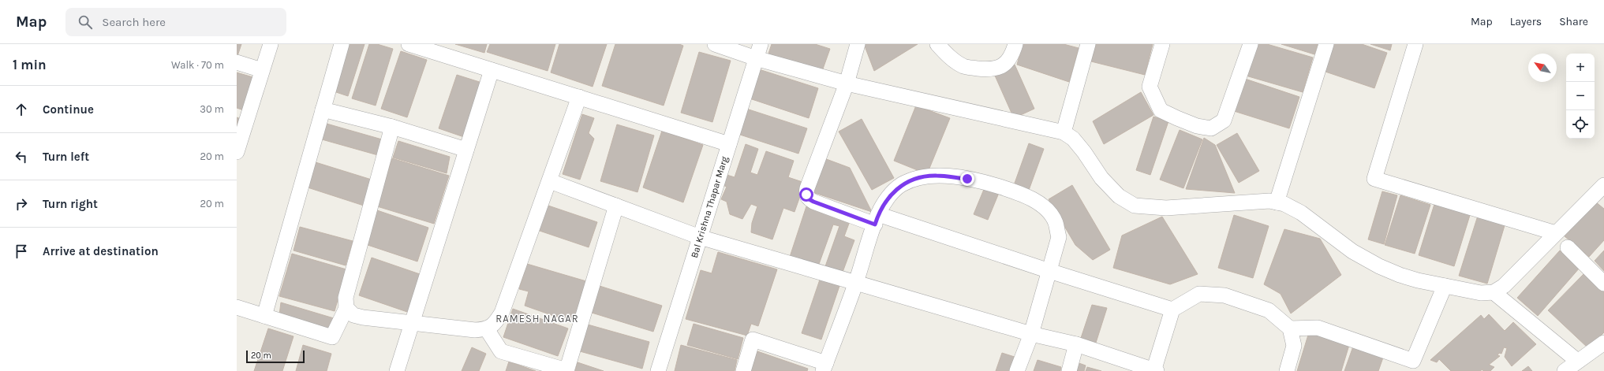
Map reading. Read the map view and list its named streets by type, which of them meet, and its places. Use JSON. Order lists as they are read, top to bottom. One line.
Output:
{"streets":{"street":["Bal Krishna Thapar Marg"]},"districts":["RAMESH NAGAR"],"scale_bar":"20 m","north":"top left","page":{"header":"Map","search":"Search here","nav":["Map","Layers","Share"],"heading":["1 min","Walk · 70 m"],"map_buttons":["+","−"],"list":[["Continue","30 m"],["Turn left","20 m"],["Turn right","20 m"],"Arrive at destination"],"scale":"20 m"}}
